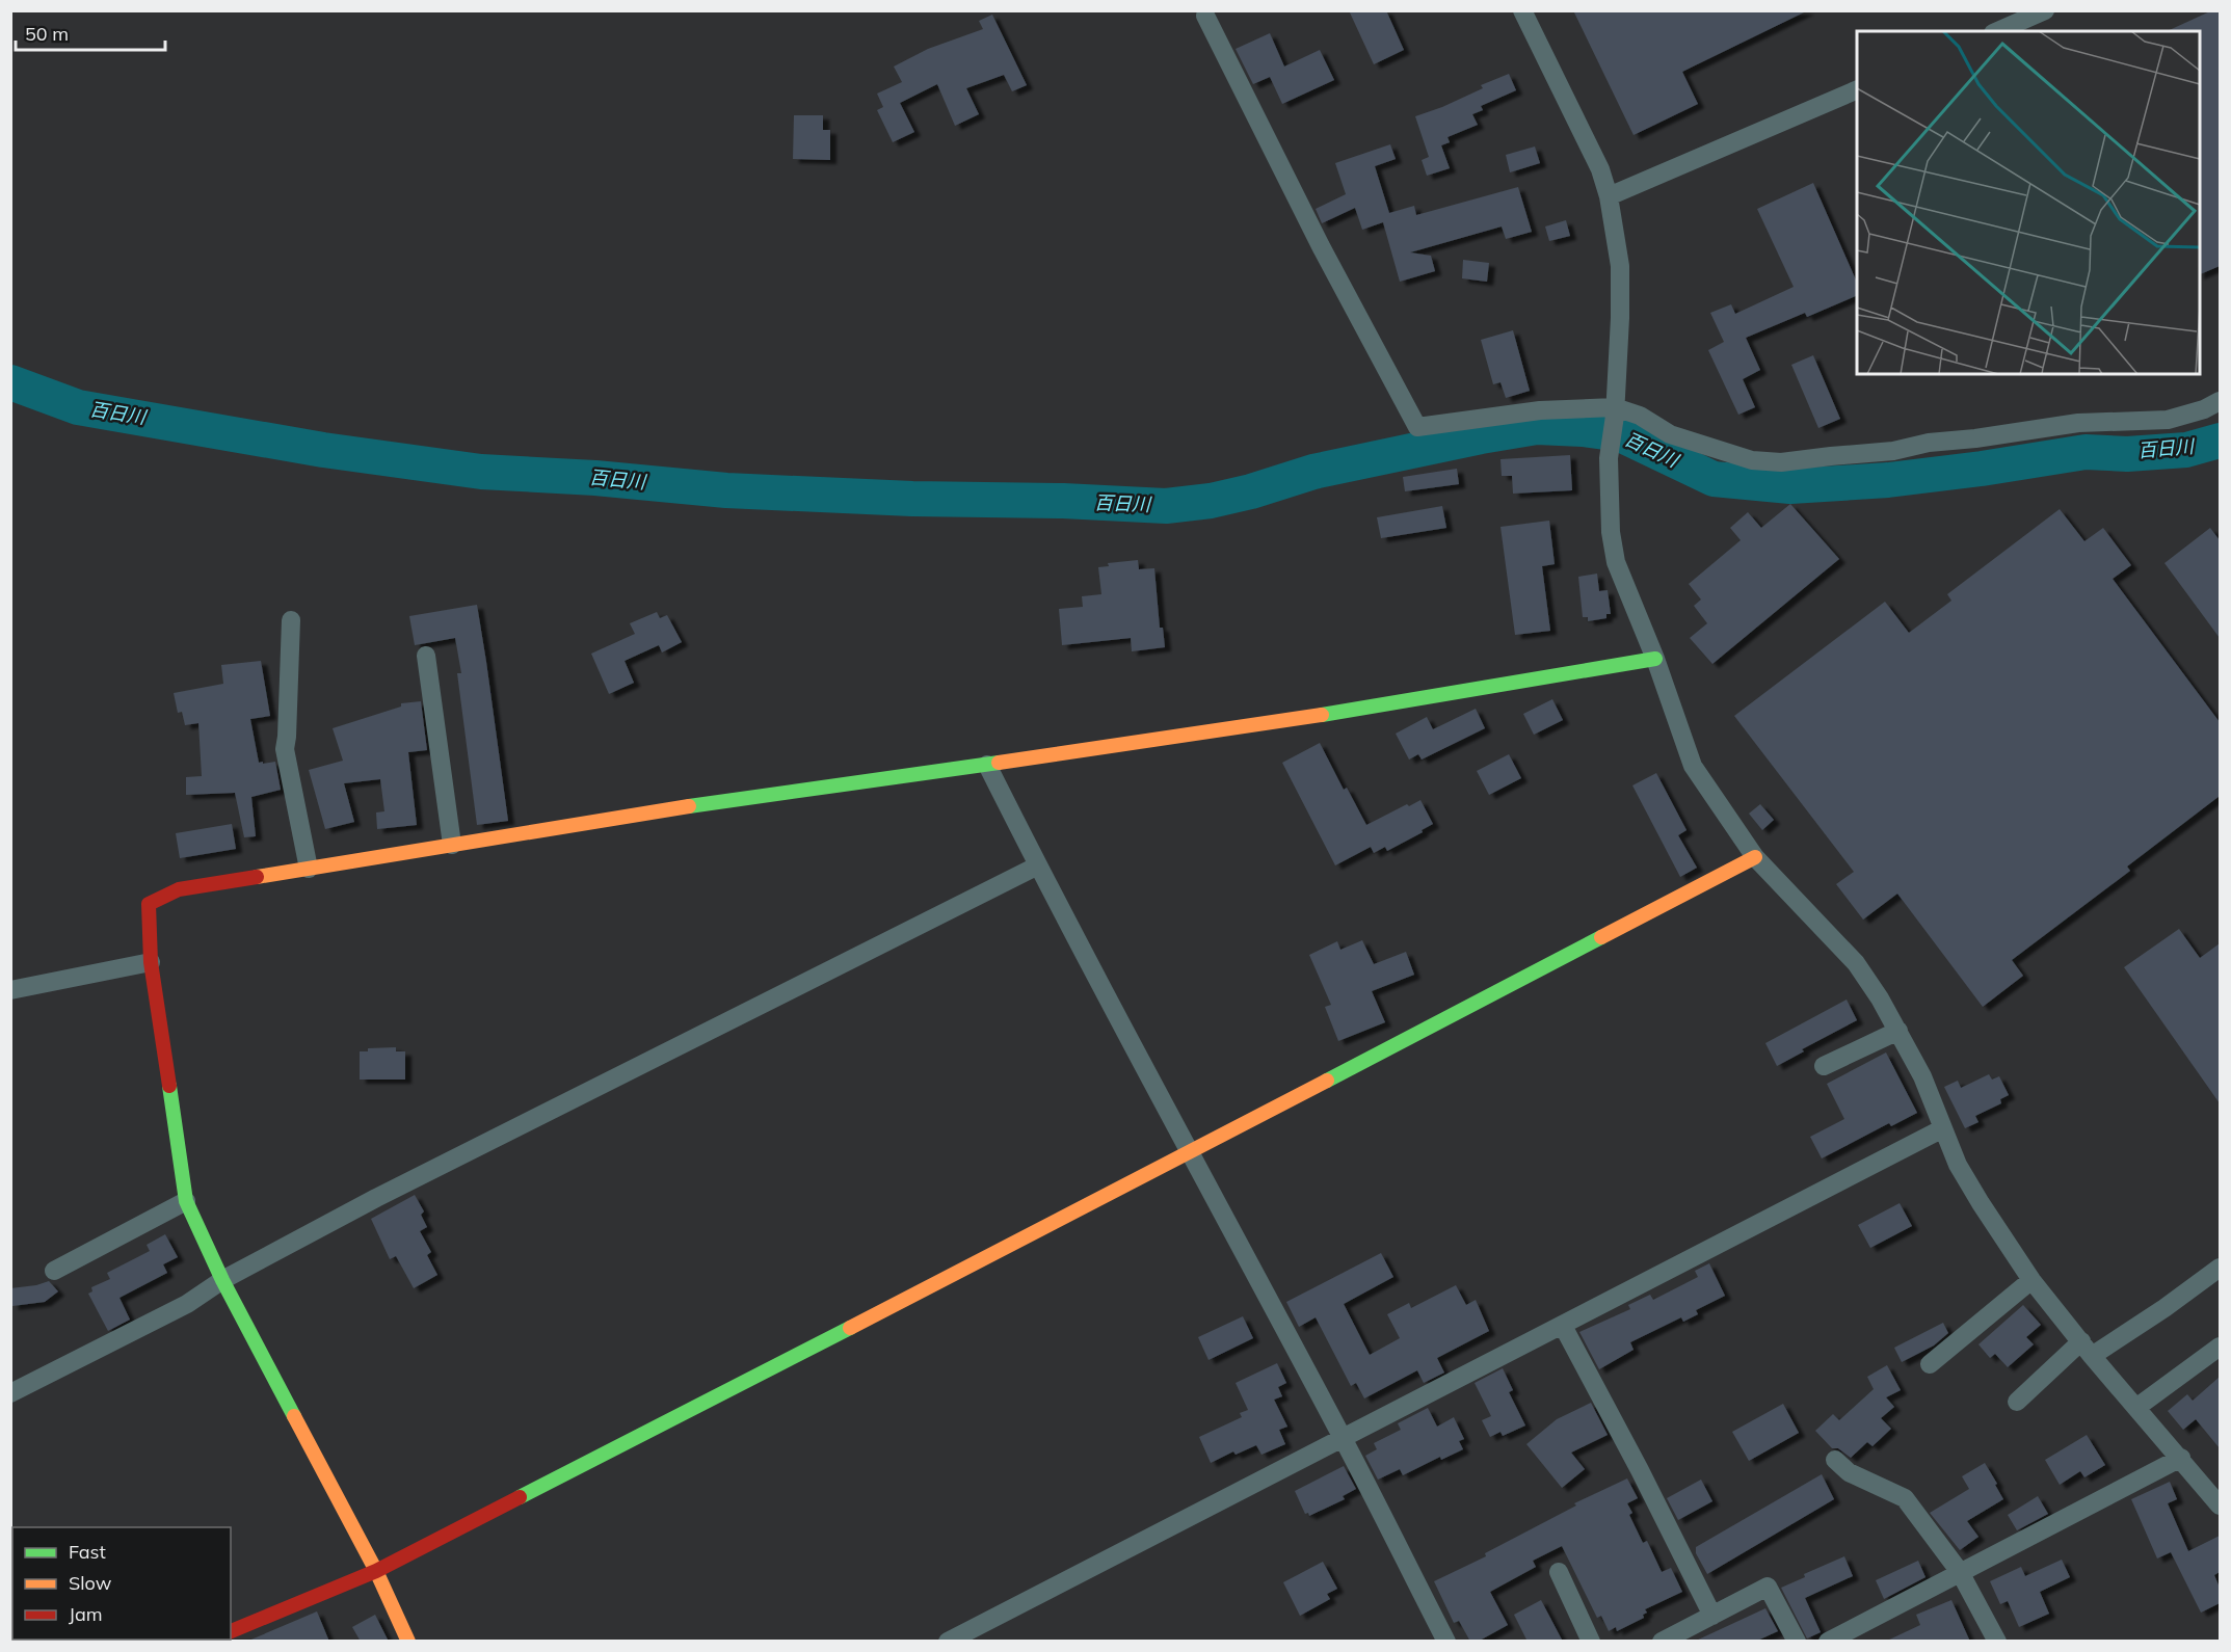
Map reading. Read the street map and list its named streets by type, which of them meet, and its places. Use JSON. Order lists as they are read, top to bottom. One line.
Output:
{"water":["百日川"],"legend":["Fast","Slow","Jam"],"scale_bar":"50 m"}
